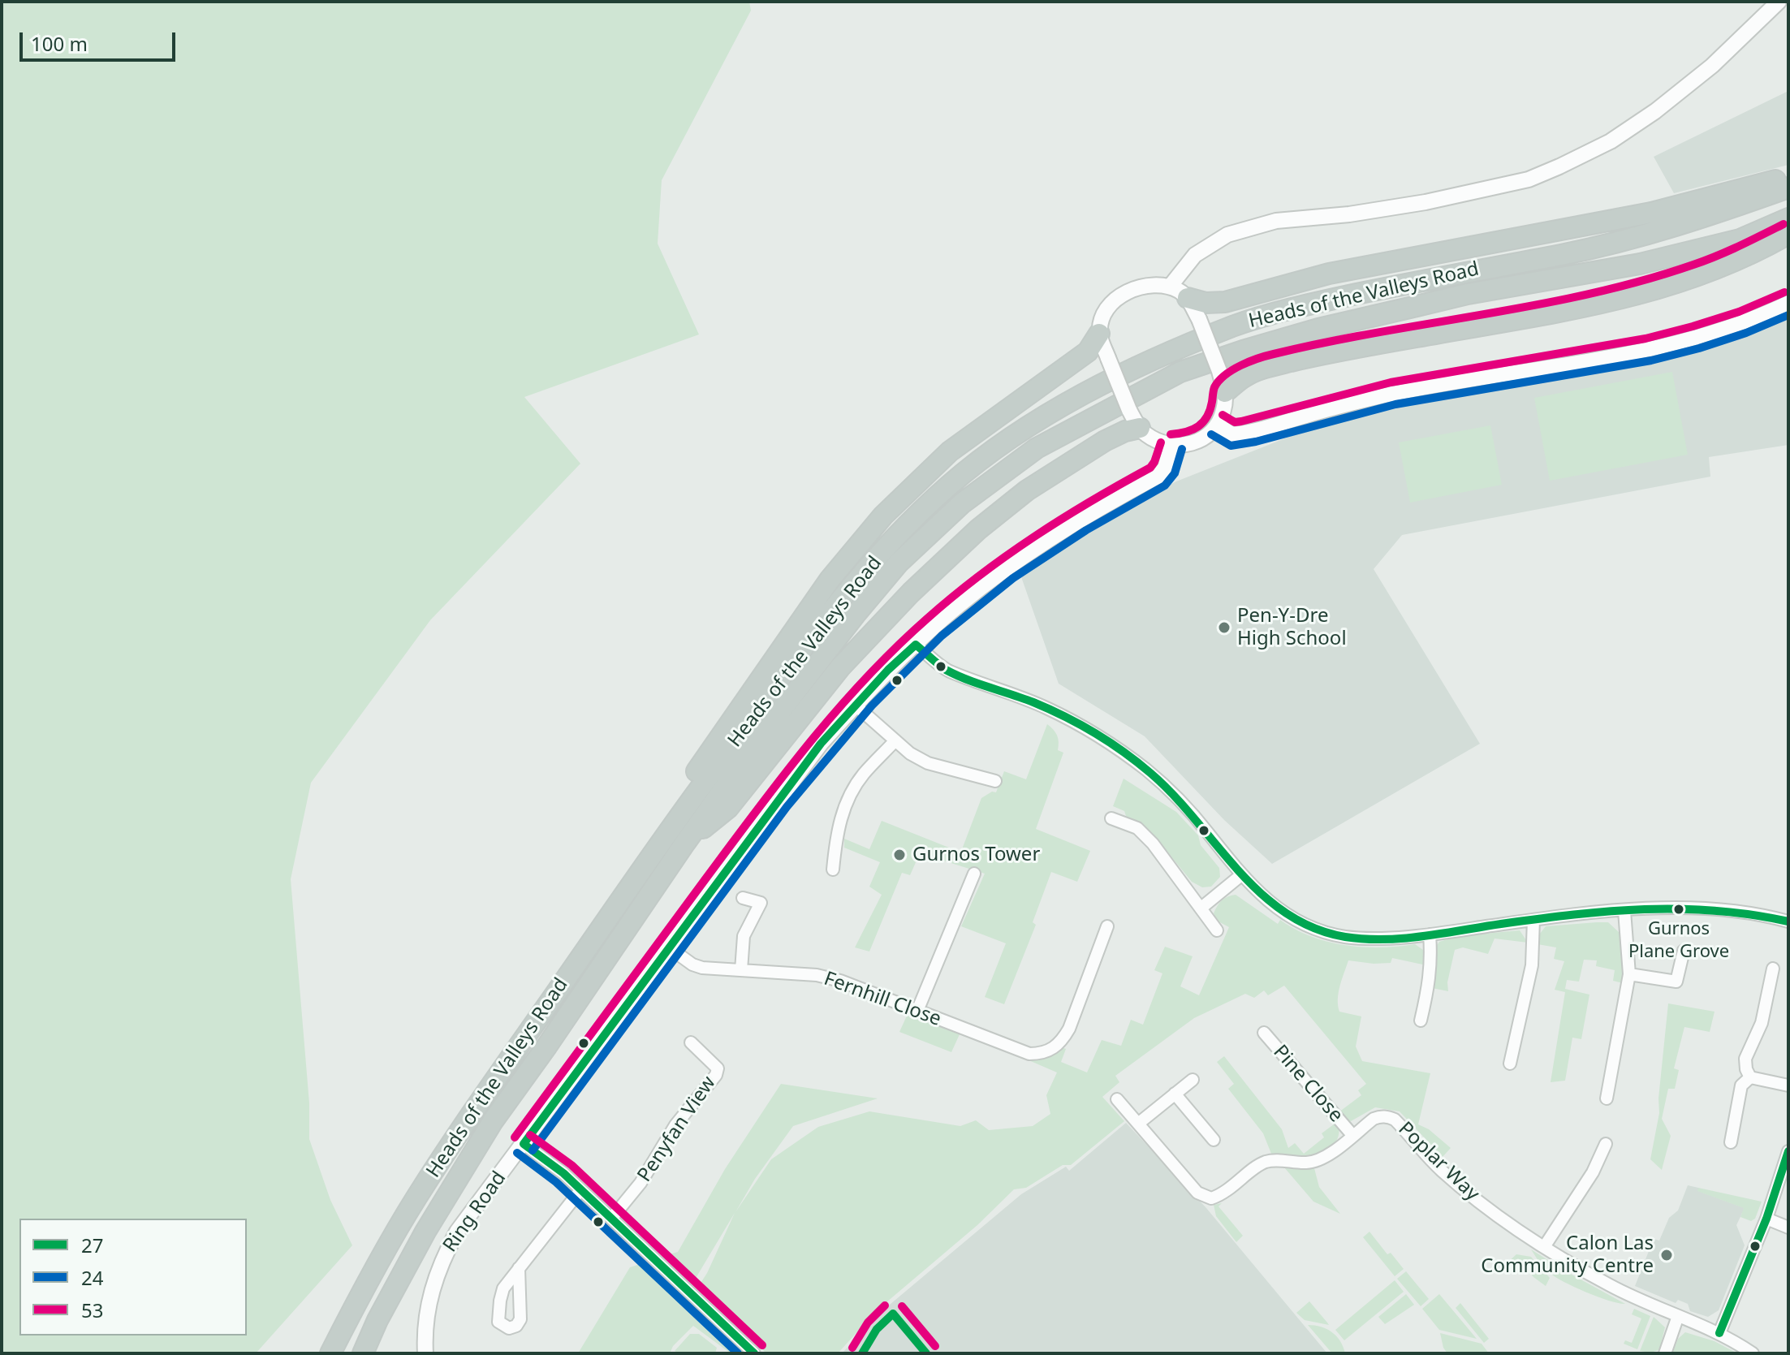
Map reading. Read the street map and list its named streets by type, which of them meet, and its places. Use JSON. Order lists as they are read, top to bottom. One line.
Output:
{"streets":{"highway":["Heads of the Valleys Road"],"street":["Fernhill Close","Pine Close","Penyfan View","Poplar Way","Ring Road"]},"crossings":[["Fernhill Close","Ring Road"],["Pine Close","Poplar Way"]],"places":["Pen-Y-Dre High School","Gurnos Tower","Gurnos Plane Grove","Calon Las Community Centre"],"lines":["transit line 53","transit line 24","transit line 27"],"legend":["27","24","53"],"scale_bar":"100 m"}
